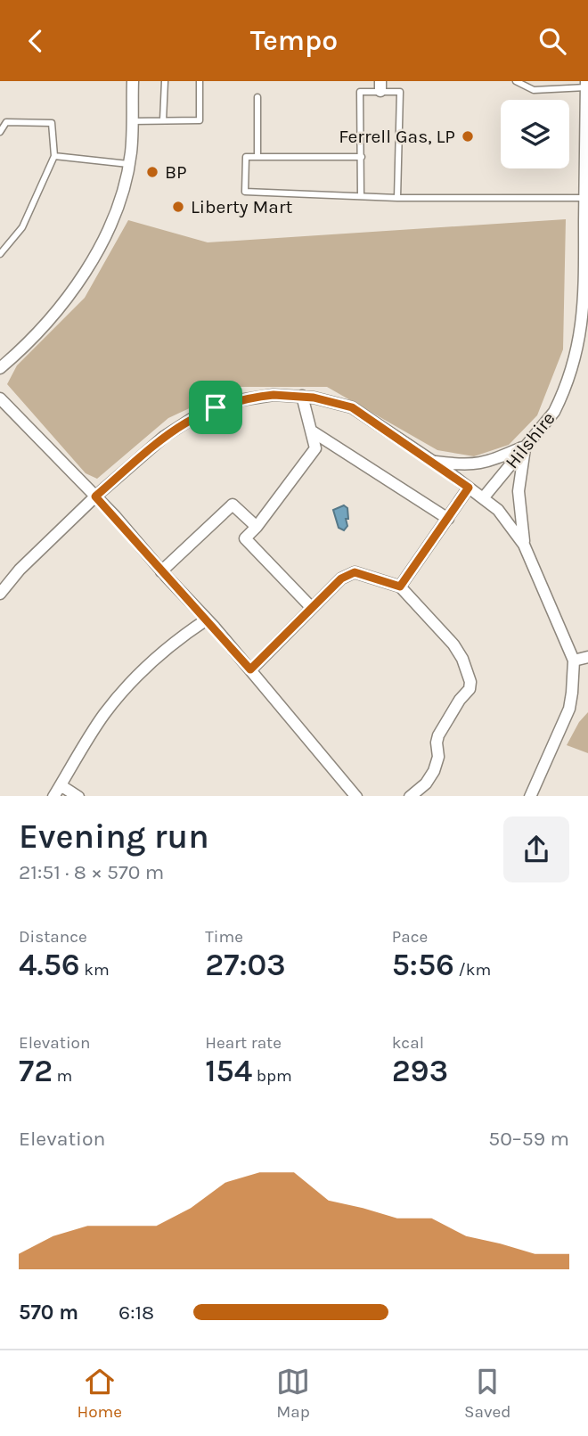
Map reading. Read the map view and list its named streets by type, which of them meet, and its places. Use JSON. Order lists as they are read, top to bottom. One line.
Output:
{"streets":{"street":["Hilshire"]},"places":["Ferrell Gas, LP","BP","Liberty Mart"],"page":{"header":"Tempo","heading":["Evening run","21:51 · 8 × 570 m"],"stats":[["Distance","4.56 km"],["Time","27:03"],["Pace","5:56 /km"],["Elevation","72 m"],["Heart rate","154 bpm"],["kcal","293"]],"chart":["Elevation","50–59 m"],"list":[{"name":"570 m","note":"6:18"}],"tabs":["Home","Map","Saved"]}}
